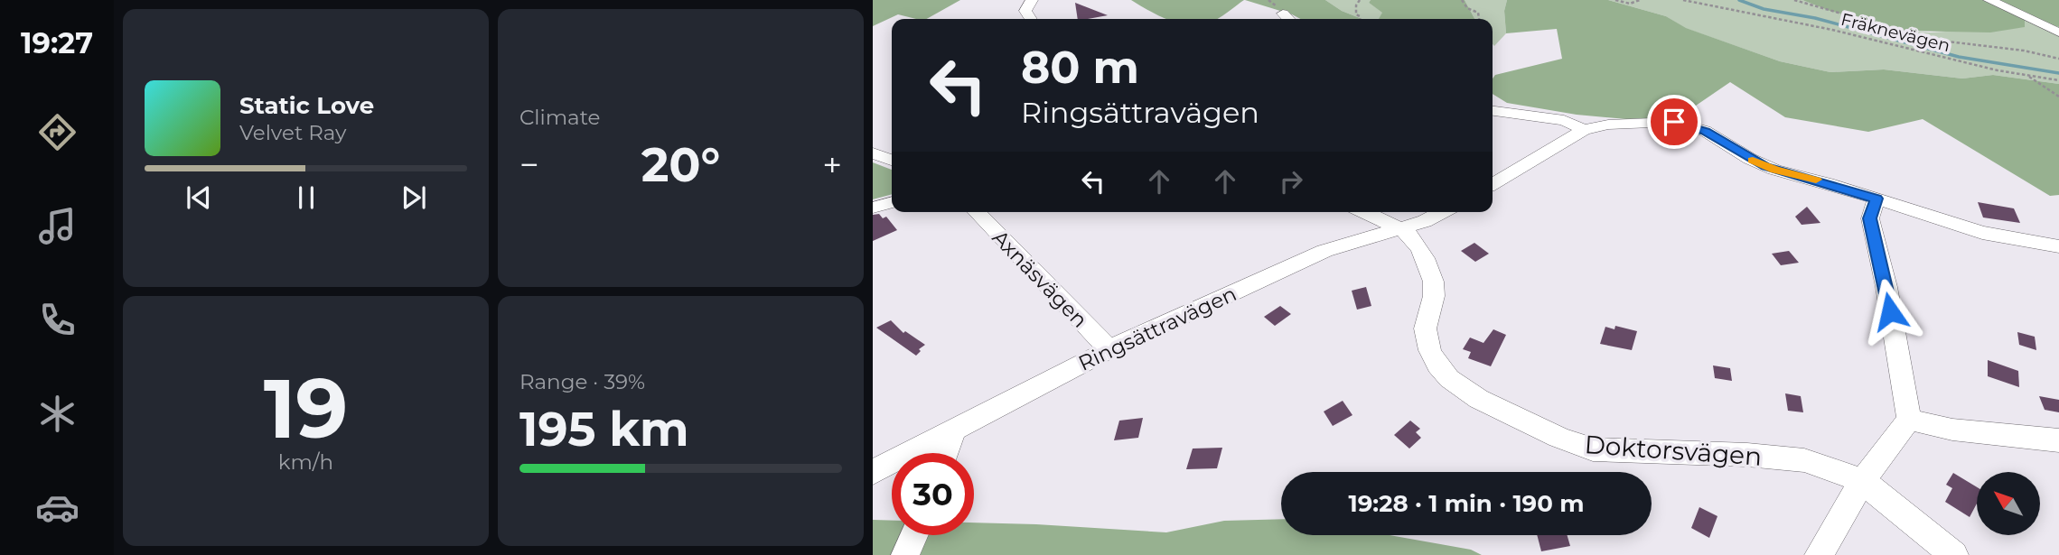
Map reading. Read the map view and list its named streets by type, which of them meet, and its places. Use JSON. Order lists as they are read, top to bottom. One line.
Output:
{"streets":{"street":["Axnäsvägen","Ringsättravägen","Doktorsvägen"],"path":["Fräknevägen"]},"crossings":[["Axnäsvägen","Ringsättravägen"],["Ringsättravägen","Doktorsvägen"]],"north":"top left","page":{"tabs":"19:27","tile":["Climate",["19","km/h"],["Range · 39%","195 km"]],"turn":["80 m","Ringsättravägen"],"song":["Static Love","Velvet Ray"],"heat":["−","20°","+"],"limit":"30","trip":"19:28 · 1 min · 190 m"}}
